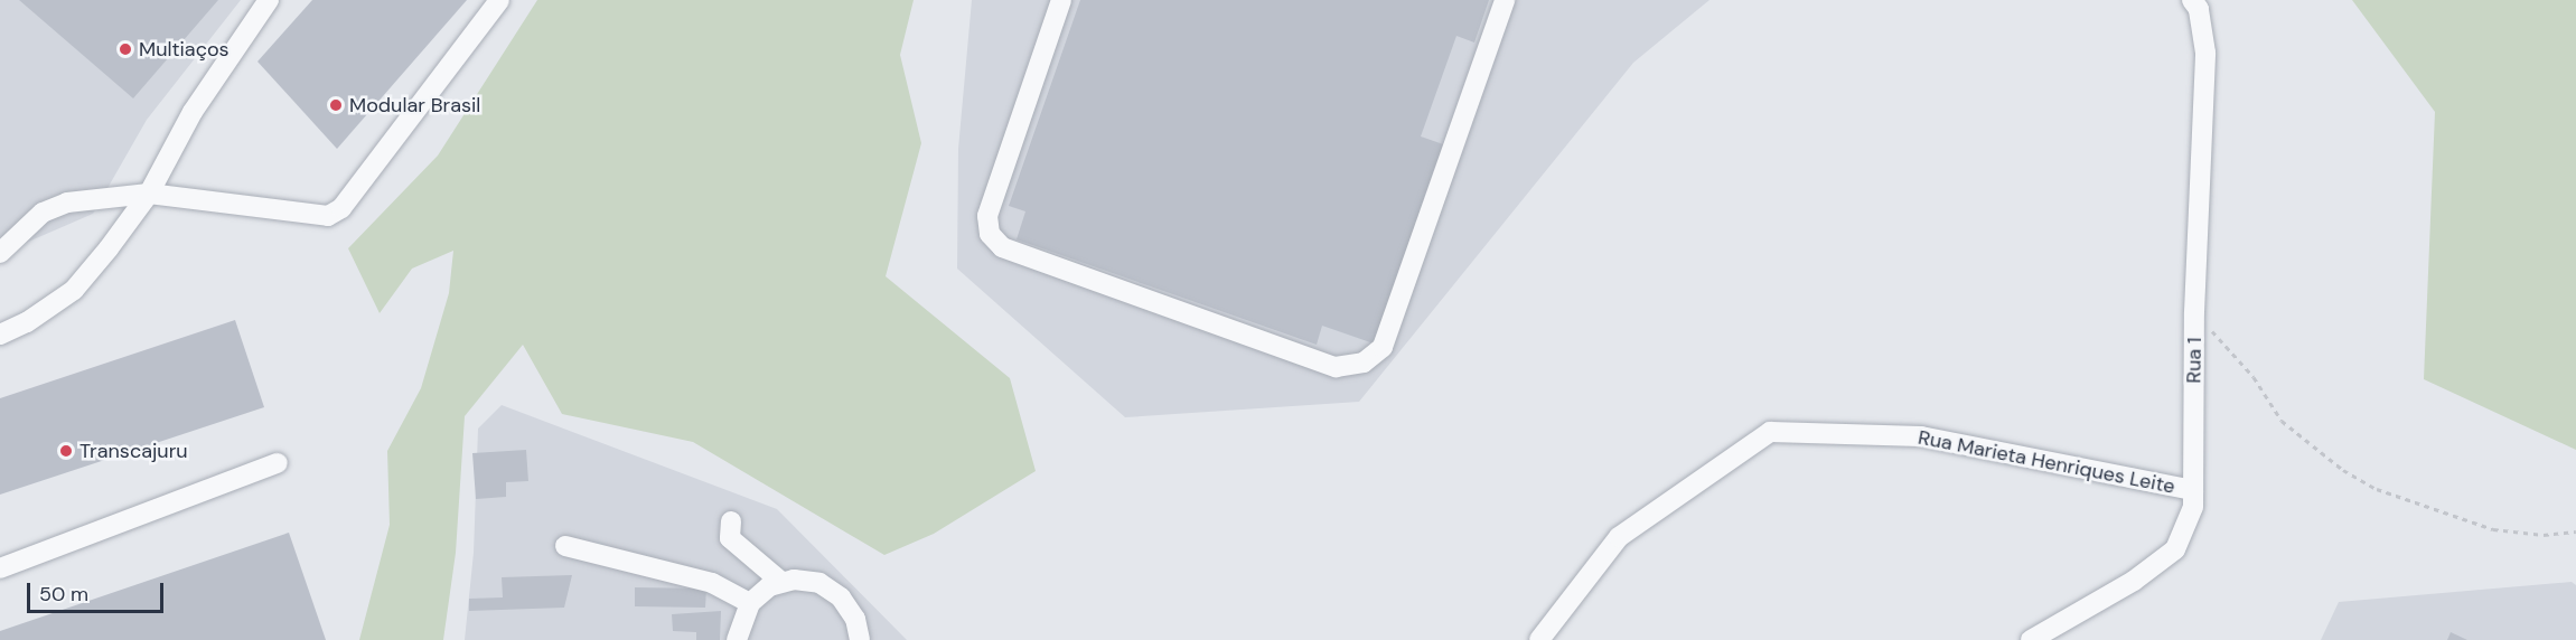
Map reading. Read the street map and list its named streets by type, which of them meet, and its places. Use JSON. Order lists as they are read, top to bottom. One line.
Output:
{"streets":{"street":["Rua 1","Rua Marieta Henriques Leite"]},"crossings":[["Rua 1","Rua Marieta Henriques Leite"]],"places":["Multiaços","Modular Brasil","Transcajuru"],"scale_bar":"50 m"}
